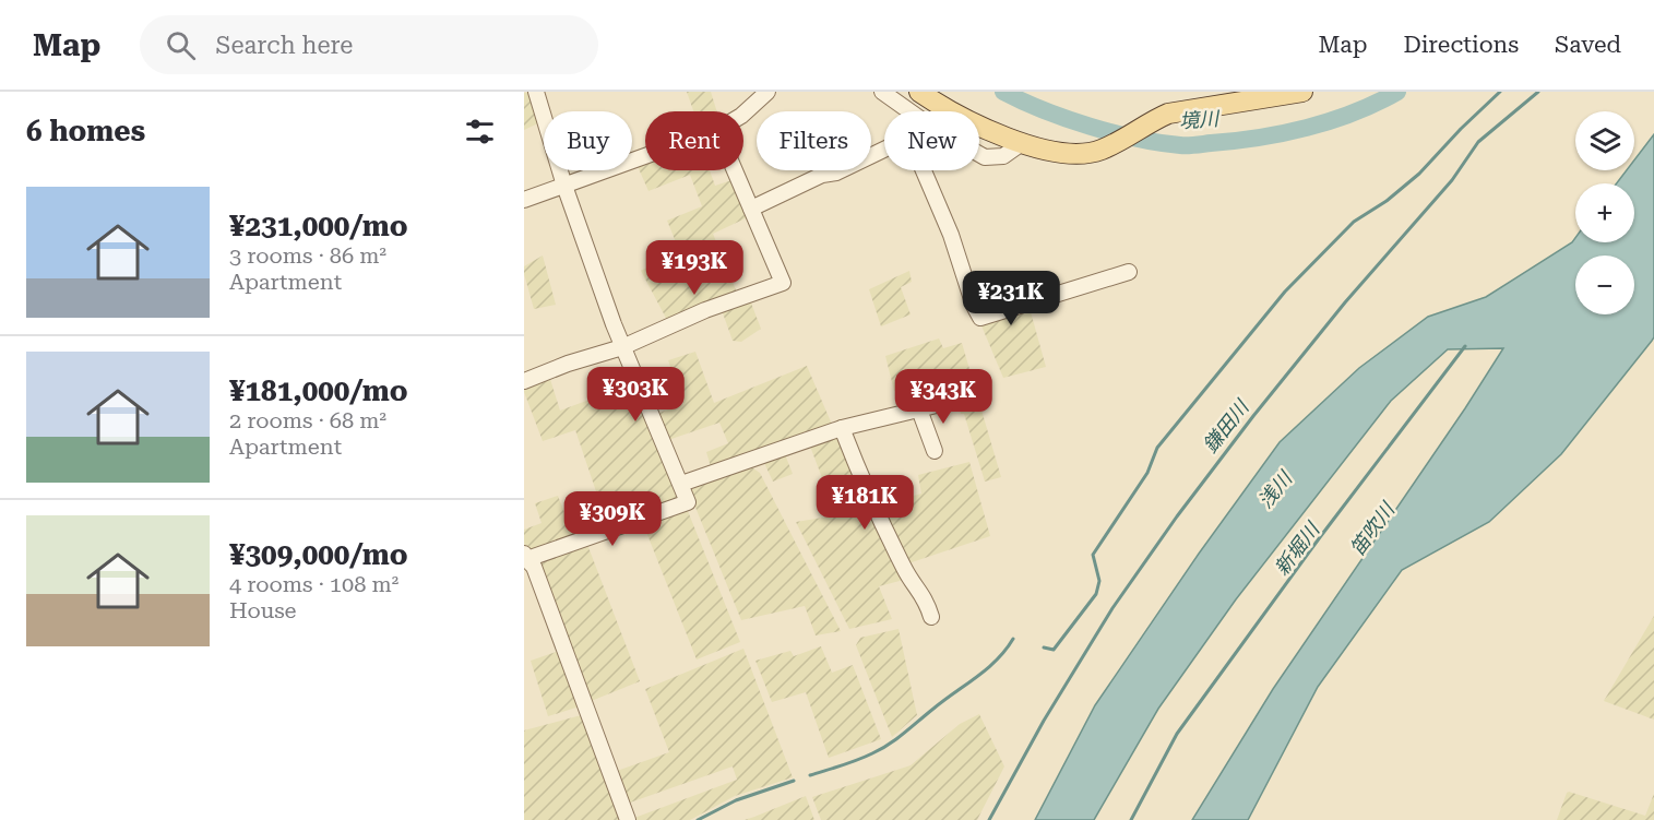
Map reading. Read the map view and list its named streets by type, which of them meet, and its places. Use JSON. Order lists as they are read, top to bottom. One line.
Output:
{"water":["境川","鎌田川","浅川","笛吹川","新堀川"],"page":{"header":"Map","search":"Search here","nav":["Map","Directions","Saved"],"heading":"6 homes","map_buttons":["+","−"],"chip":["Buy","Rent","Filters","New"],"list":[{"name":"¥231,000/mo","note":"3 rooms · 86 m² · Apartment"},{"name":"¥181,000/mo","note":"2 rooms · 68 m² · Apartment"},{"name":"¥309,000/mo","note":"4 rooms · 108 m² · House"}],"price":["¥193K","¥231K","¥303K","¥343K","¥181K","¥309K"]}}
